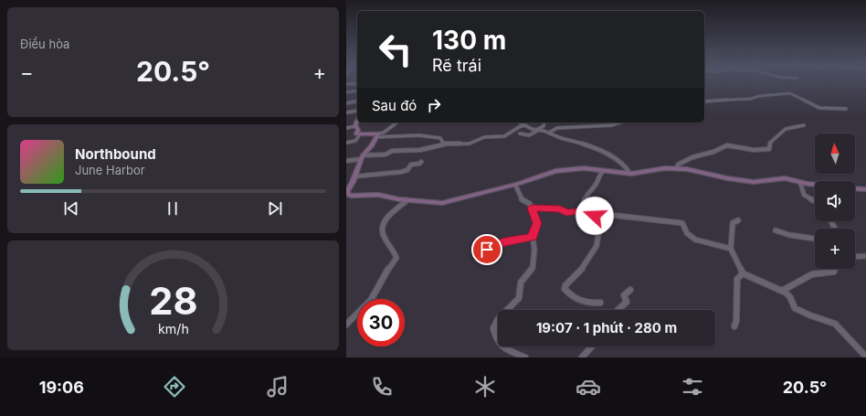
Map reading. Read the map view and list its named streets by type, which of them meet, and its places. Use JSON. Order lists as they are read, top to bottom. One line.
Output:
{"north":"top","page":{"tile":"Điều hòa","turn":["130 m","Rẽ trái"],"heat":["−","20.5°","+"],"then":"Sau đó","map_buttons":"+","song":["Northbound","June Harbor"],"limit":"30","trip":"19:07 · 1 phút · 280 m","tabs":["19:06","20.5°"],"gauge":["28","km/h"]}}
